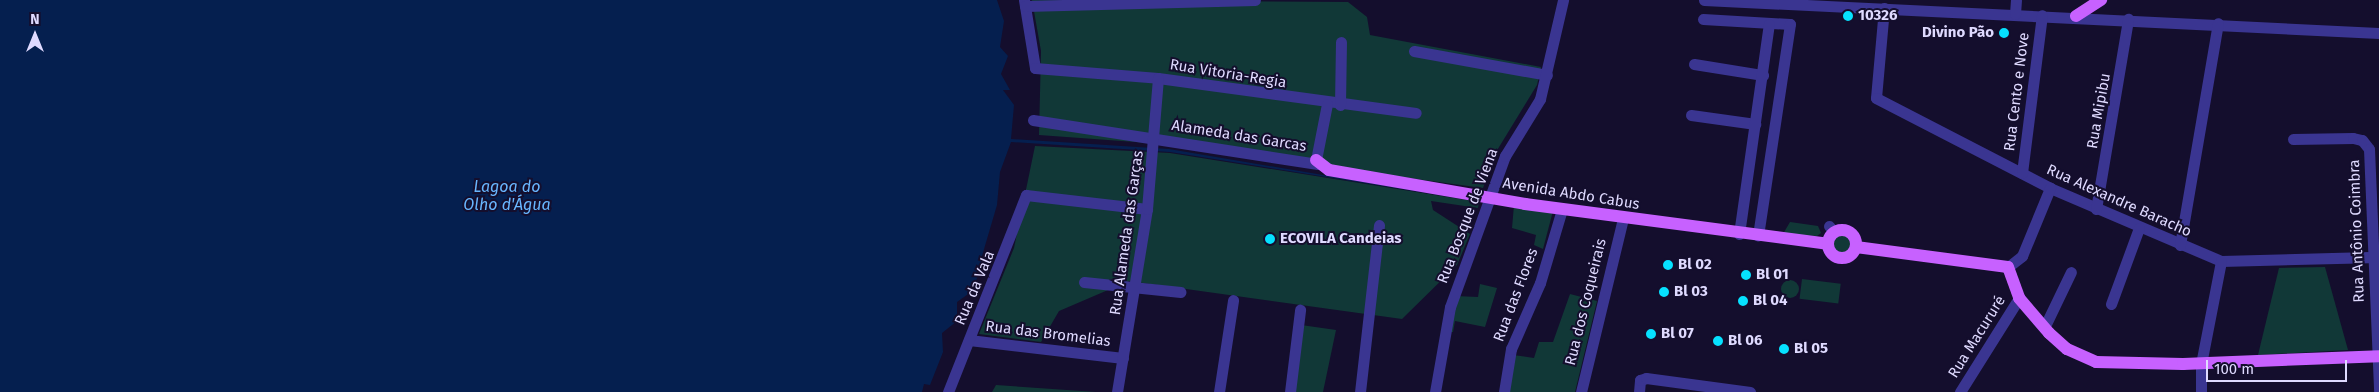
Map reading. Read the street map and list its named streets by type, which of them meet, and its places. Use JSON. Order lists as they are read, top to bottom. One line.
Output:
{"streets":{"main road":["Avenida Abdo Cabus"],"street":["Rua Vitoria-Regia","Rua Cento e Nove","Rua Mipibu","Alameda das Garcas","Rua Alexandre Baracho","Rua Bosque de Viena","Rua Antônio Coimbra","Rua Alameda das Garças","Rua da Vala","Rua das Flores","Rua dos Coqueirais","Rua das Bromelias","Rua Macururé"]},"crossings":[["Rua Vitoria-Regia","Rua Alameda das Garças"],["Rua Cento e Nove","Rua Alexandre Baracho"],["Rua Mipibu","Rua Alexandre Baracho"],["Alameda das Garcas","Avenida Abdo Cabus"],["Alameda das Garcas","Rua Alameda das Garças"],["Avenida Abdo Cabus","Rua Bosque de Viena"],["Avenida Abdo Cabus","Rua das Flores"],["Avenida Abdo Cabus","Rua dos Coqueirais"],["Rua Alexandre Baracho","Rua Antônio Coimbra"],["Rua Alameda das Garças","Rua da Vala"],["Rua Alameda das Garças","Rua das Bromelias"],["Rua da Vala","Rua das Bromelias"]],"water":["Lagoa do Olho d'Água"],"places":["10326","Divino Pão","ECOVILA Candeias","Bl 02","Bl 01","Bl 03","Bl 04","Bl 07","Bl 06","Bl 05"],"scale_bar":"100 m","north":"top"}
